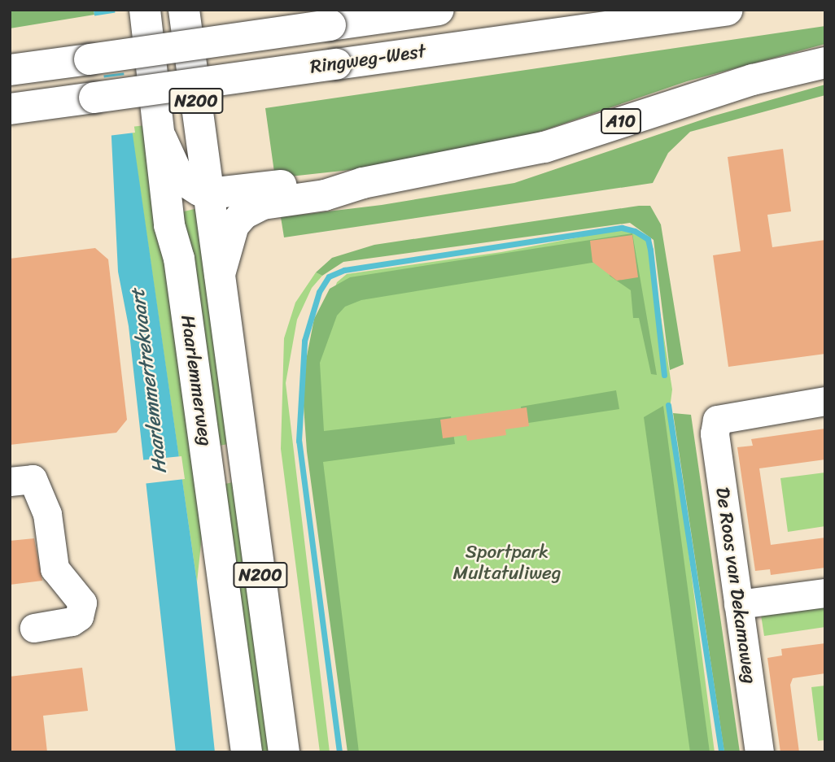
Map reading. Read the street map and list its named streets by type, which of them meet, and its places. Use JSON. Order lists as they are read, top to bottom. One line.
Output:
{"streets":{"main road":["Ringweg-West","N200","A10","Haarlemmerweg"],"street":["De Roos van Dekamaweg"]},"crossings":[["A10","Haarlemmerweg"]],"water":["Haarlemmertrekvaart"],"parks":["Sportpark Multatuliweg"]}
